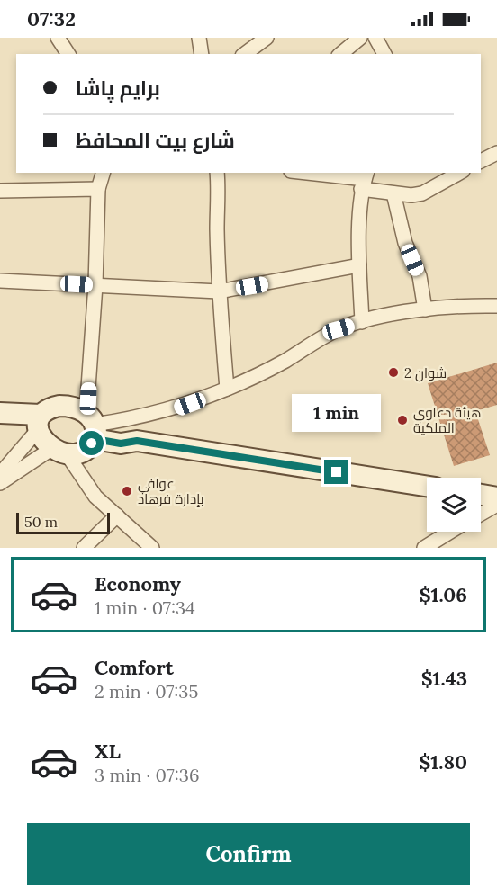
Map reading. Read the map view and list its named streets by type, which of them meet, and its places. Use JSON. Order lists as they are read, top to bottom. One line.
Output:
{"places":["شوان 2","هيئة دعاوي الملكية","عوافي بإدارة فرهاد"],"scale_bar":"50 m","page":{"status":"07:32","banner":["برایم پاشا","شارع بيت المحافظ"],"bubble":"1 min","scale":"50 m","list":[{"name":"Economy","note":"1 min · 07:34","value":"$1.06"},{"name":"Comfort","note":"2 min · 07:35","value":"$1.43"},{"name":"XL","note":"3 min · 07:36","value":"$1.80"}],"buttons":"Confirm"}}
